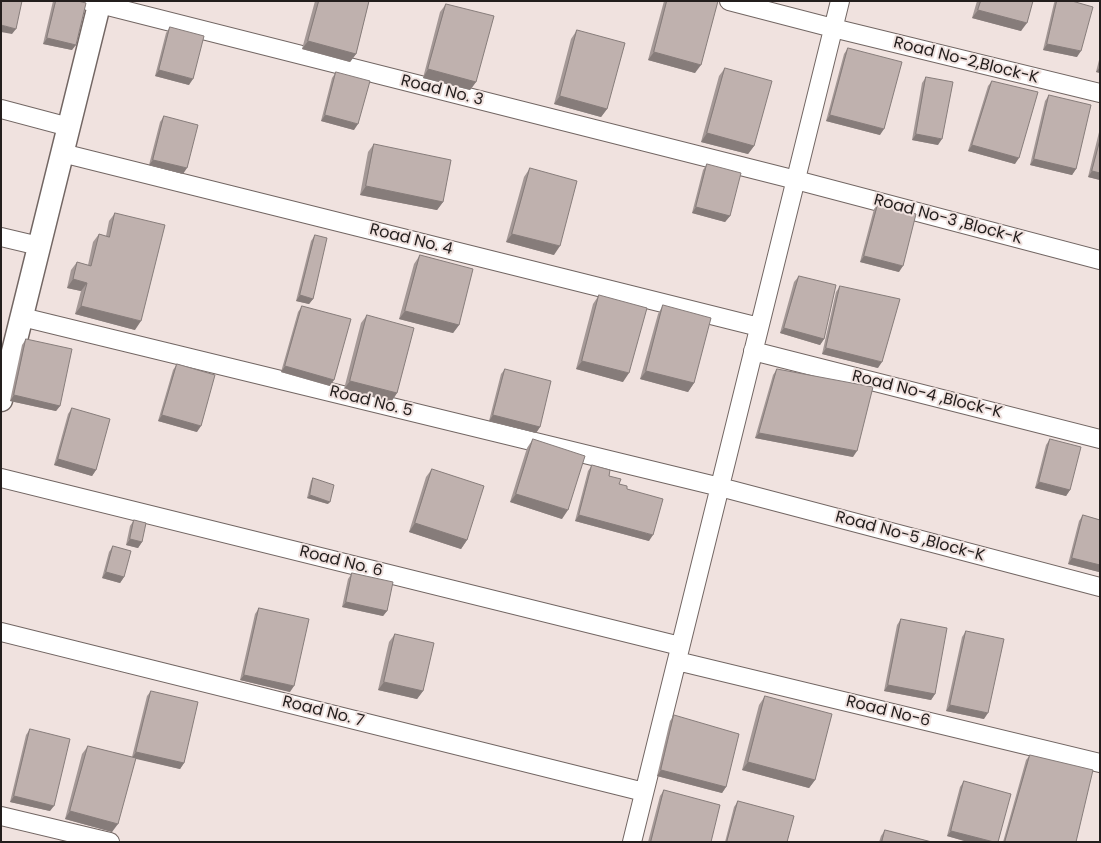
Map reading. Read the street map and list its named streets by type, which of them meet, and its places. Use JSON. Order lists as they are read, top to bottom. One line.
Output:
{"streets":{"street":["Road No-2,Block-K","Road No. 3","Road No-3 ,Block-K","Road No. 4","Road No-4 ,Block-K","Road No. 5","Road No-5 ,Block-K","Road No. 6","Road No. 7","Road No-6"]},"crossings":[["Road No. 3","Road No-3 ,Block-K"],["Road No. 5","Road No-5 ,Block-K"],["Road No. 6","Road No-6"]]}
